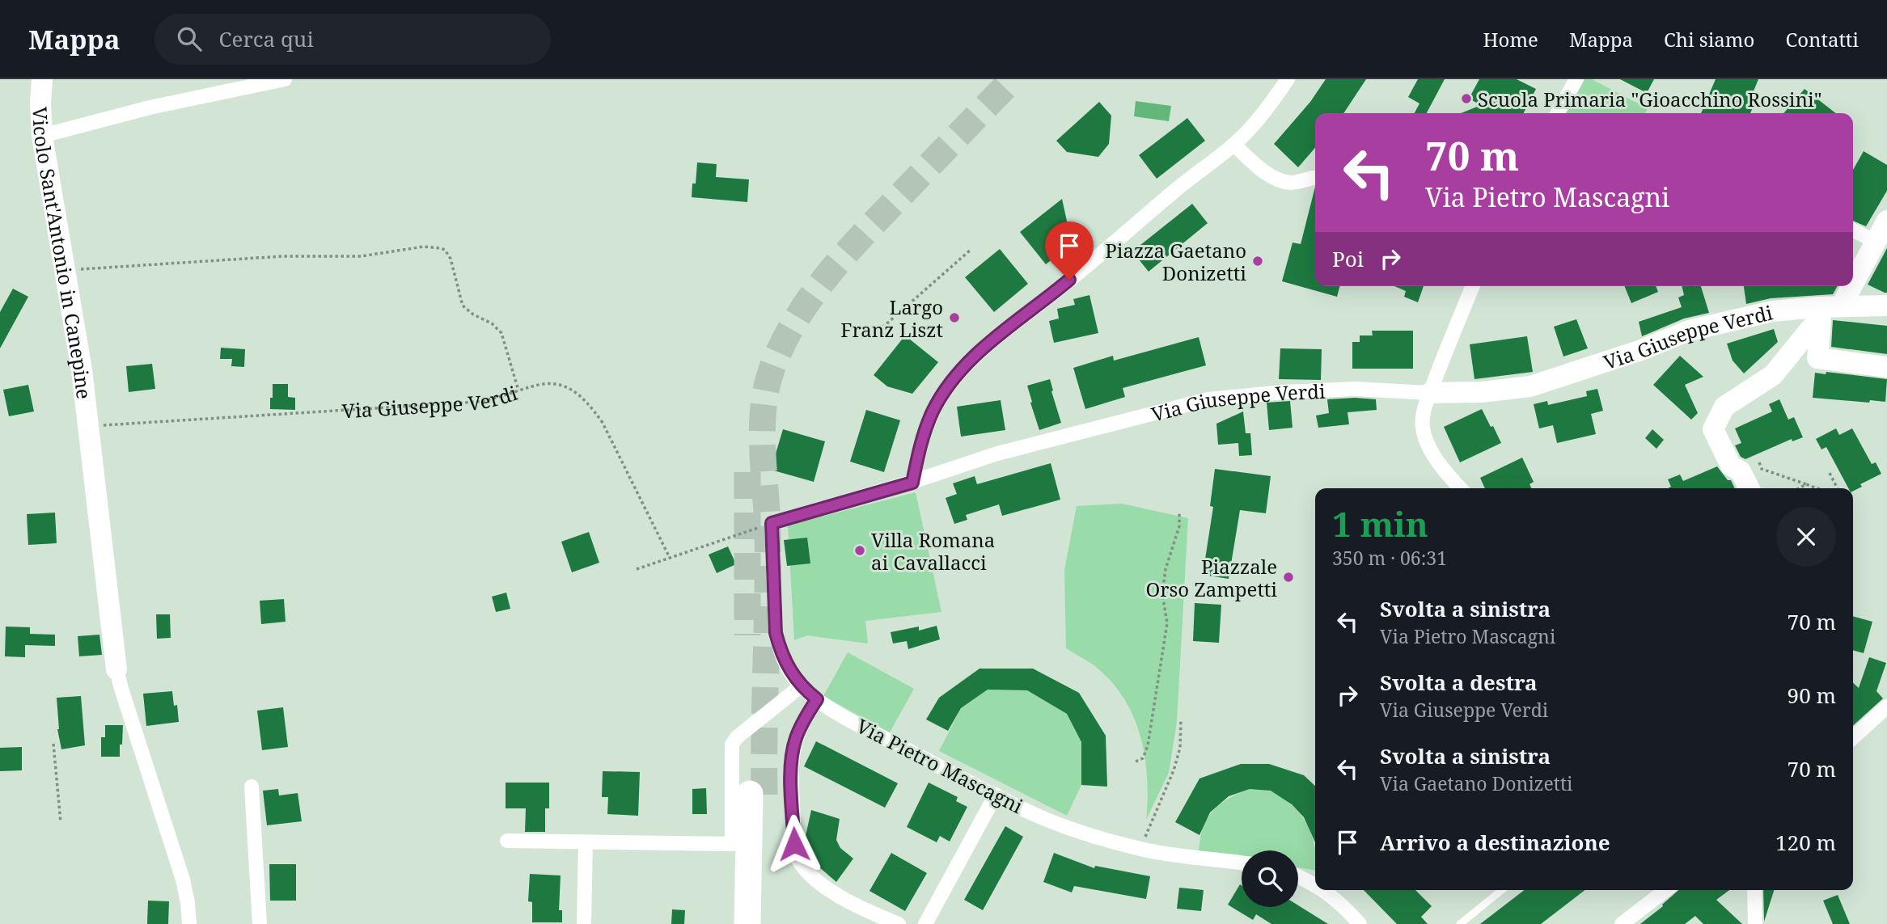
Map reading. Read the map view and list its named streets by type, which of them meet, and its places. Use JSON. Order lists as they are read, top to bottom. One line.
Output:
{"streets":{"main road":["Vicolo Sant'Antonio in Canepine","Via Giuseppe Verdi"],"street":["Via Pietro Mascagni"]},"crossings":[["Vicolo Sant'Antonio in Canepine","Via Giuseppe Verdi"],["Via Giuseppe Verdi","Via Pietro Mascagni"]],"places":["Scuola Primaria \"Gioacchino Rossini\"","Piazza Gaetano Donizetti","Largo Franz Liszt","Villa Romana ai Cavallacci","Piazzale Orso Zampetti"],"page":{"header":"Mappa","search":"Cerca qui","nav":["Home","Mappa","Chi siamo","Contatti"],"turn":["70 m","Via Pietro Mascagni"],"then":"Poi","heading":["1 min","350 m · 06:31"],"list":[{"name":"Svolta a sinistra","note":"Via Pietro Mascagni","value":"70 m"},{"name":"Svolta a destra","note":"Via Giuseppe Verdi","value":"90 m"},{"name":"Svolta a sinistra","note":"Via Gaetano Donizetti","value":"70 m"},{"name":"Arrivo a destinazione","value":"120 m"}]}}
